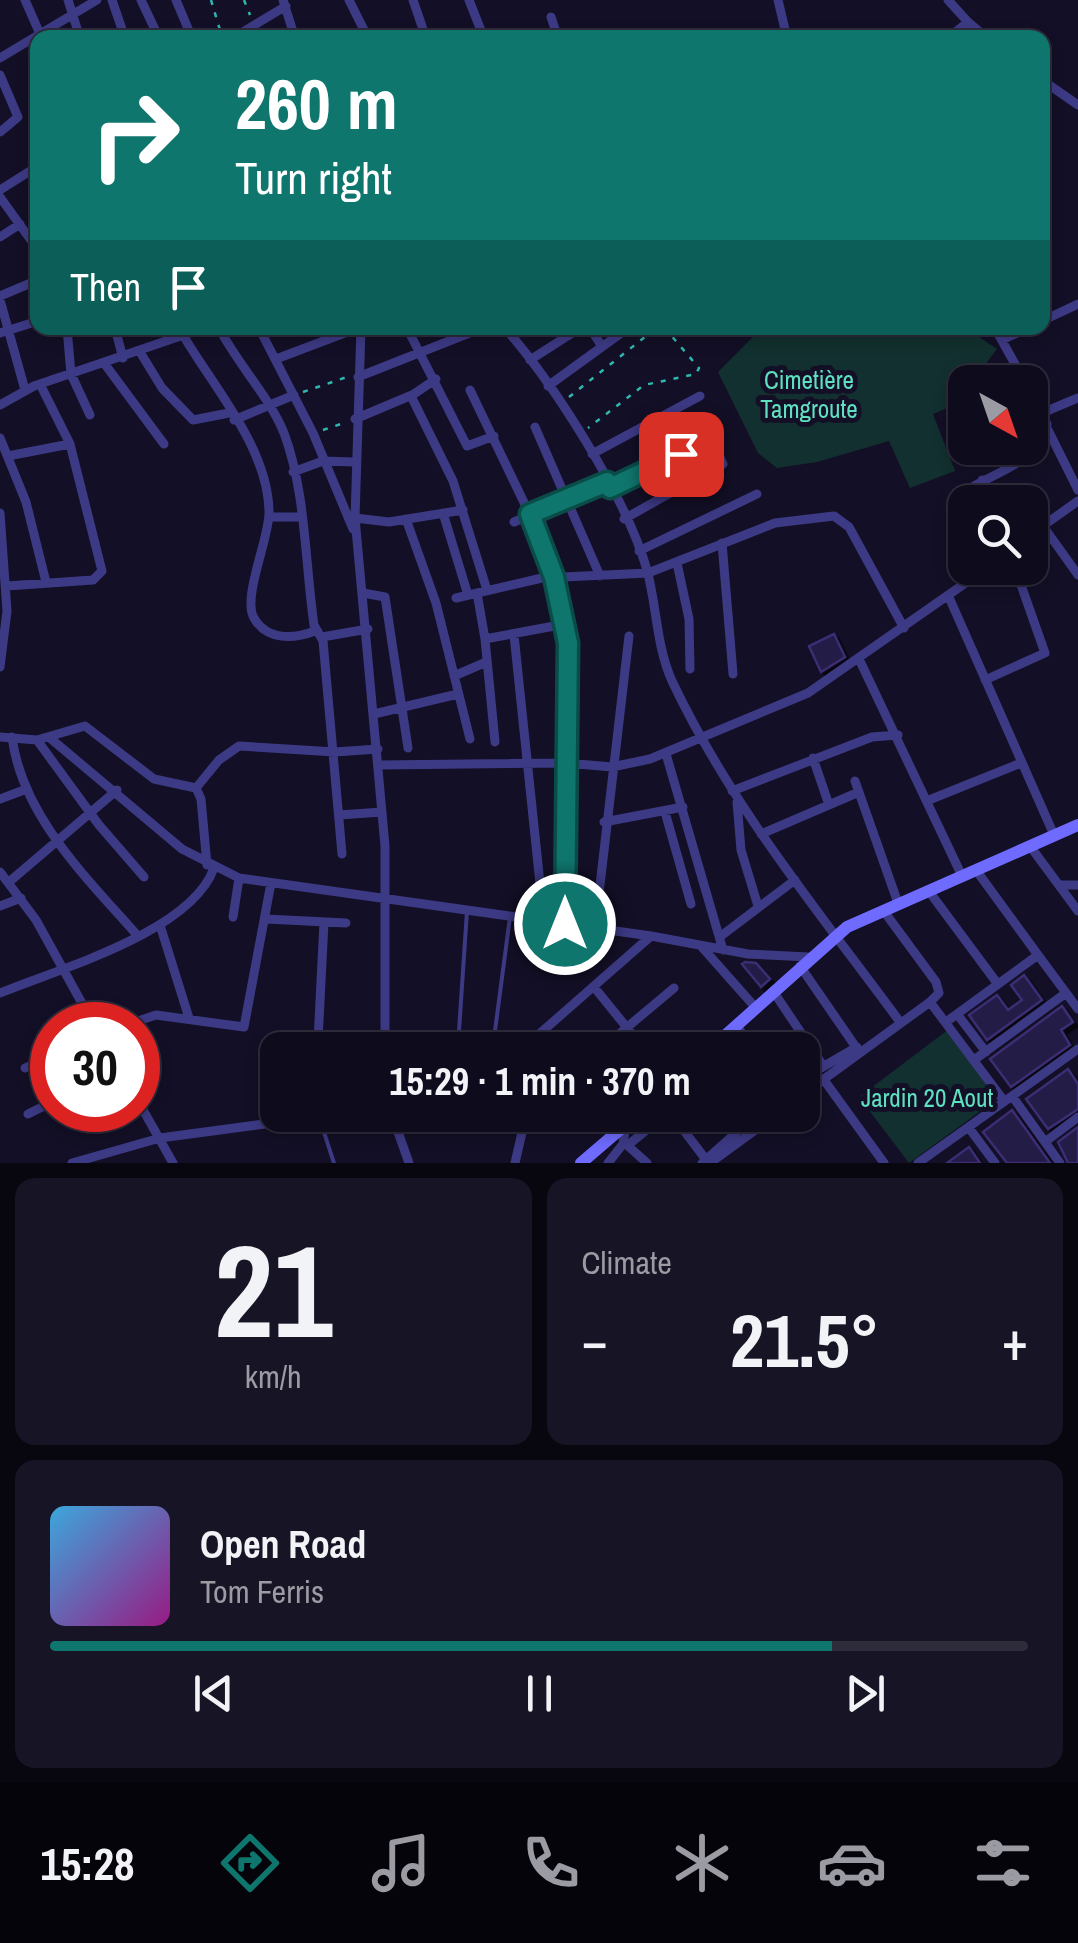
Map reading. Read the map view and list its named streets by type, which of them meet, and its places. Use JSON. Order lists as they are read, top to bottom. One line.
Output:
{"parks":["Cimetière Tamgroute","Jardin 20 Aout"],"north":"bottom right","page":{"turn":["260 m","Turn right"],"then":"Then","limit":"30","trip":"15:29 · 1 min · 370 m","tile":[["21","km/h"],"Climate"],"heat":["−","21.5°","+"],"song":["Open Road","Tom Ferris"],"tabs":"15:28"}}
